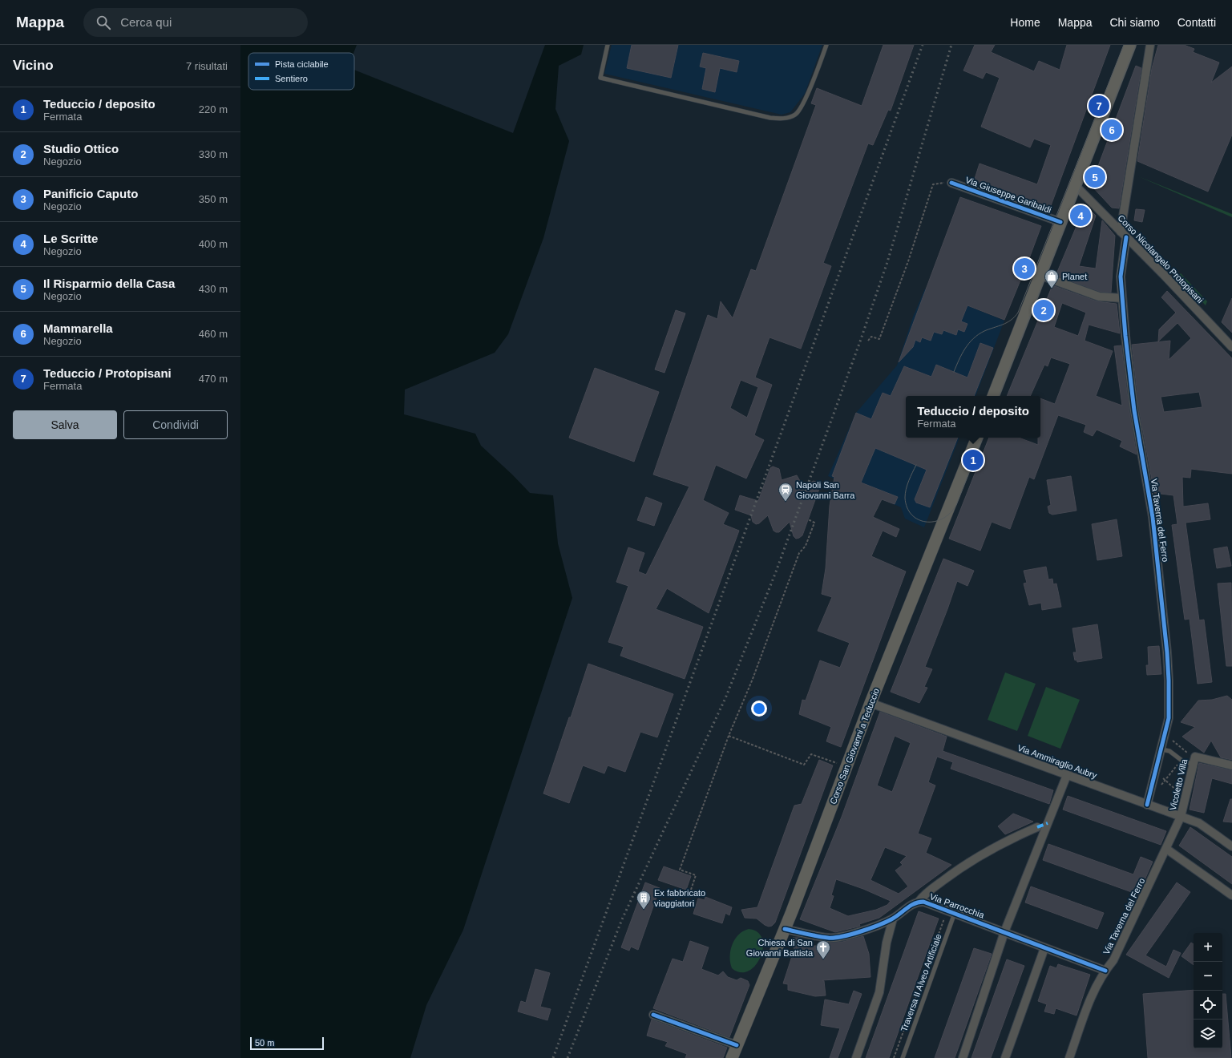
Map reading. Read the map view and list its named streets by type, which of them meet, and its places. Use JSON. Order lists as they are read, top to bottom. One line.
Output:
{"streets":{"main road":["Corso San Giovanni a Teduccio"],"street":["Via Giuseppe Garibaldi","Corso Nicolangelo Protopisani","Via Taverna del Ferro","Via Ammiraglio Aubry","Vicoletto Villa","Via Parrocchia"],"lane":["Traversa II Alveo Artificiale"]},"crossings":[["Corso Nicolangelo Protopisani","Via Taverna del Ferro"],["Via Taverna del Ferro","Via Ammiraglio Aubry"],["Via Taverna del Ferro","Vicoletto Villa"],["Via Taverna del Ferro","Via Parrocchia"],["Corso San Giovanni a Teduccio","Via Ammiraglio Aubry"],["Corso San Giovanni a Teduccio","Via Parrocchia"],["Via Ammiraglio Aubry","Vicoletto Villa"],["Via Parrocchia","Traversa II Alveo Artificiale"]],"places":{"shop":["Planet"],"station":["Napoli San Giovanni Barra"],"building":["Ex fabbricato viaggiatori"],"church":["Chiesa di San Giovanni Battista"]},"legend":["Pista ciclabile","Sentiero"],"scale_bar":"50 m","page":{"header":"Mappa","search":"Cerca qui","nav":["Home","Mappa","Chi siamo","Contatti"],"heading":["Vicino","7 risultati"],"list":[{"mark":"1","name":"Teduccio / deposito","note":"Fermata","value":"220 m"},{"mark":"2","name":"Studio Ottico","note":"Negozio","value":"330 m"},{"mark":"3","name":"Panificio Caputo","note":"Negozio","value":"350 m"},{"mark":"4","name":"Le Scritte","note":"Negozio","value":"400 m"},{"mark":"5","name":"Il Risparmio della Casa","note":"Negozio","value":"430 m"},{"mark":"6","name":"Mammarella","note":"Negozio","value":"460 m"},{"mark":"7","name":"Teduccio / Protopisani","note":"Fermata","value":"470 m"}],"pins":["7","6","5","4","3","2","1"],"popup":["Teduccio / deposito","Fermata"],"buttons":["Salva","Condividi"],"map_buttons":["+","−"],"scale":"50 m"}}
